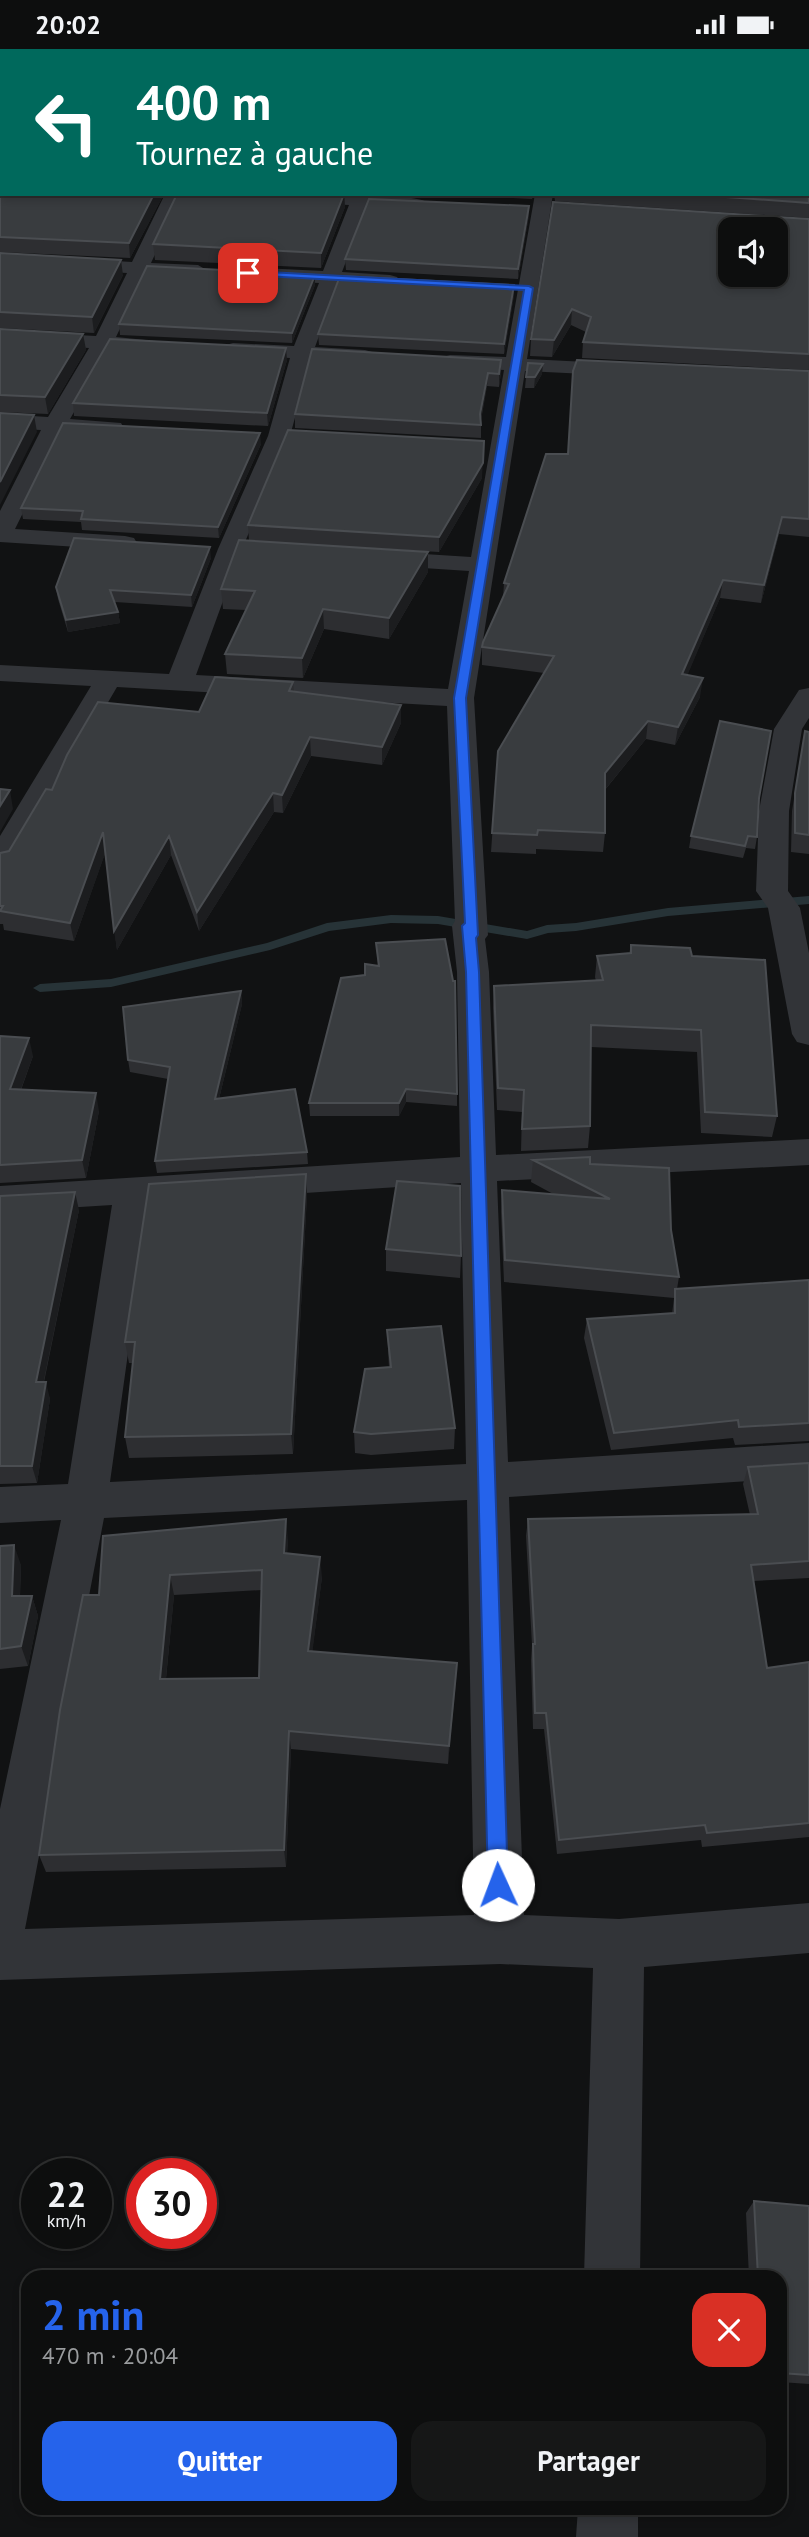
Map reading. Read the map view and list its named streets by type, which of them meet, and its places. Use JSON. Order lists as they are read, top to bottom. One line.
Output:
{"page":{"status":"20:02","turn":["400 m","Tournez à gauche"],"speed":"22 km/h","limit":"30","heading":["2 min","470 m · 20:04"],"buttons":["Quitter","Partager"]}}
